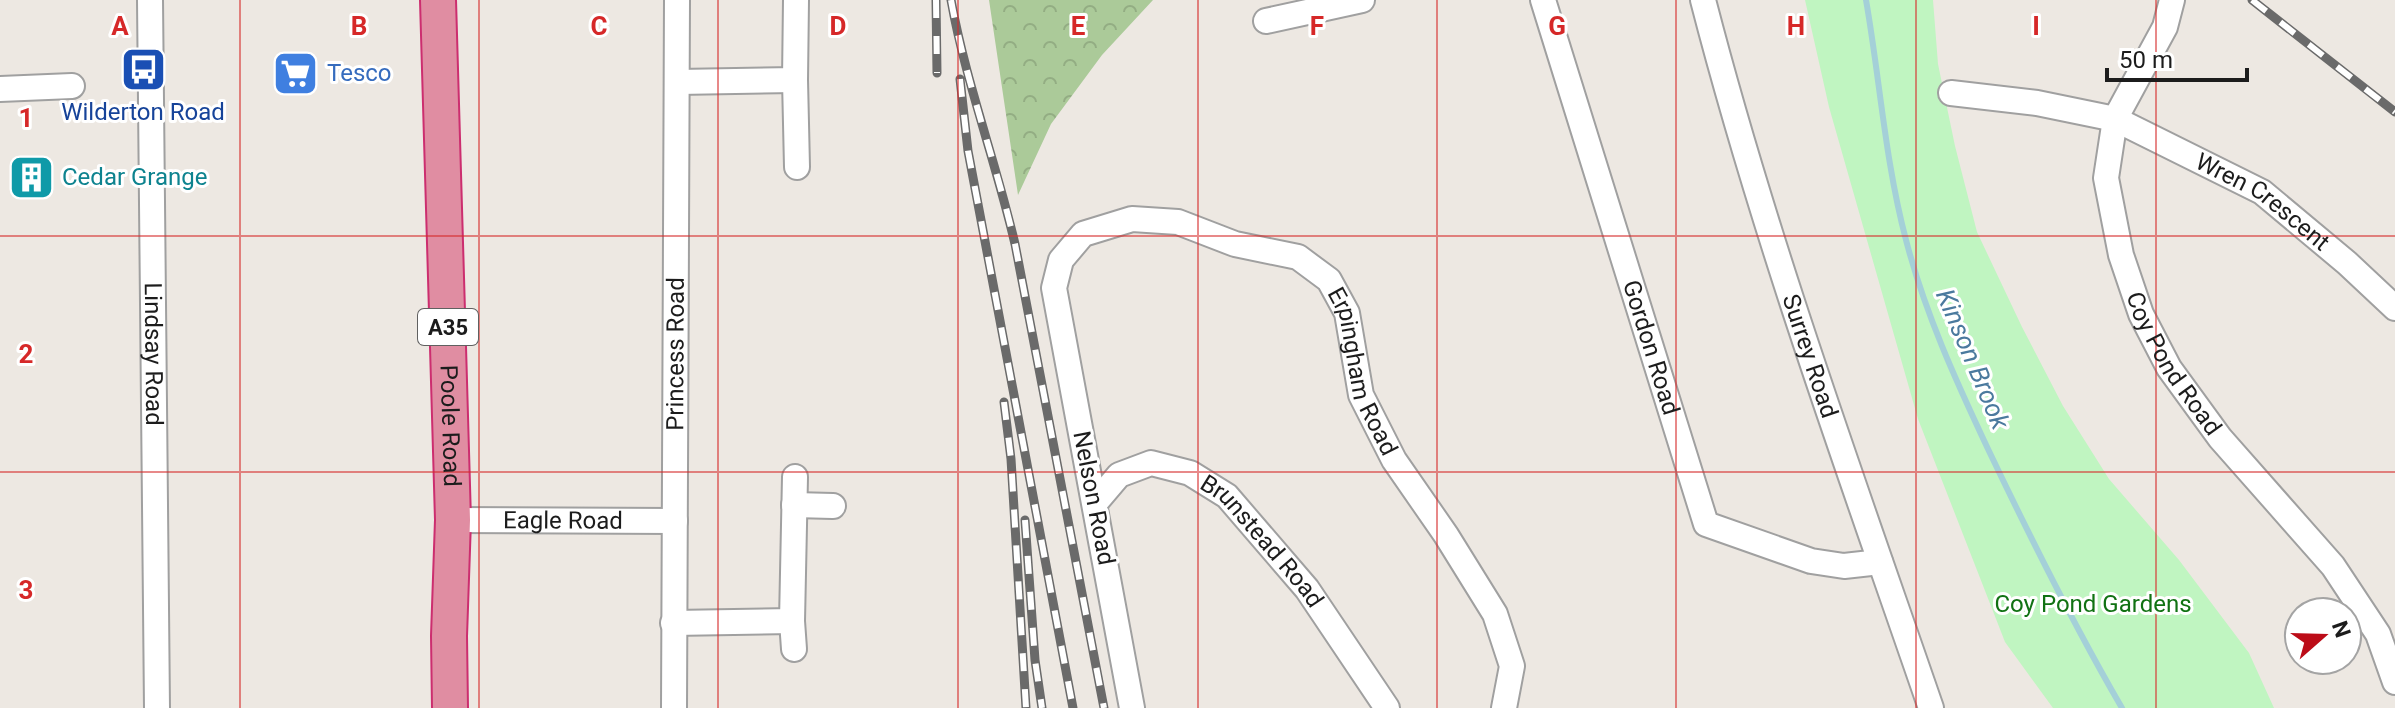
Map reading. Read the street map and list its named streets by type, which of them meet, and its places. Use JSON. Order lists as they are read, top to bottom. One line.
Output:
{"streets":{"highway":["A35","Poole Road"],"street":["Wren Crescent","Gordon Road","Lindsay Road","Princess Road","Surrey Road","Coy Pond Road","Erpingham Road","Nelson Road","Eagle Road","Brunstead Road"]},"crossings":[["Wren Crescent","Coy Pond Road"],["Gordon Road","Surrey Road"],["Princess Road","Eagle Road"],["Erpingham Road","Nelson Road"],["Poole Road","Eagle Road"],["Nelson Road","Brunstead Road"]],"water":["Kinson Brook"],"parks":["Coy Pond Gardens"],"places":{"bus stop":["Wilderton Road"],"supermarket":["Tesco"],"building":["Cedar Grange"]},"scale_bar":"50 m","north":"right","grid":{"columns":["A","B","C","D","E","F","G","H","I"],"rows":["1","2","3"]}}
